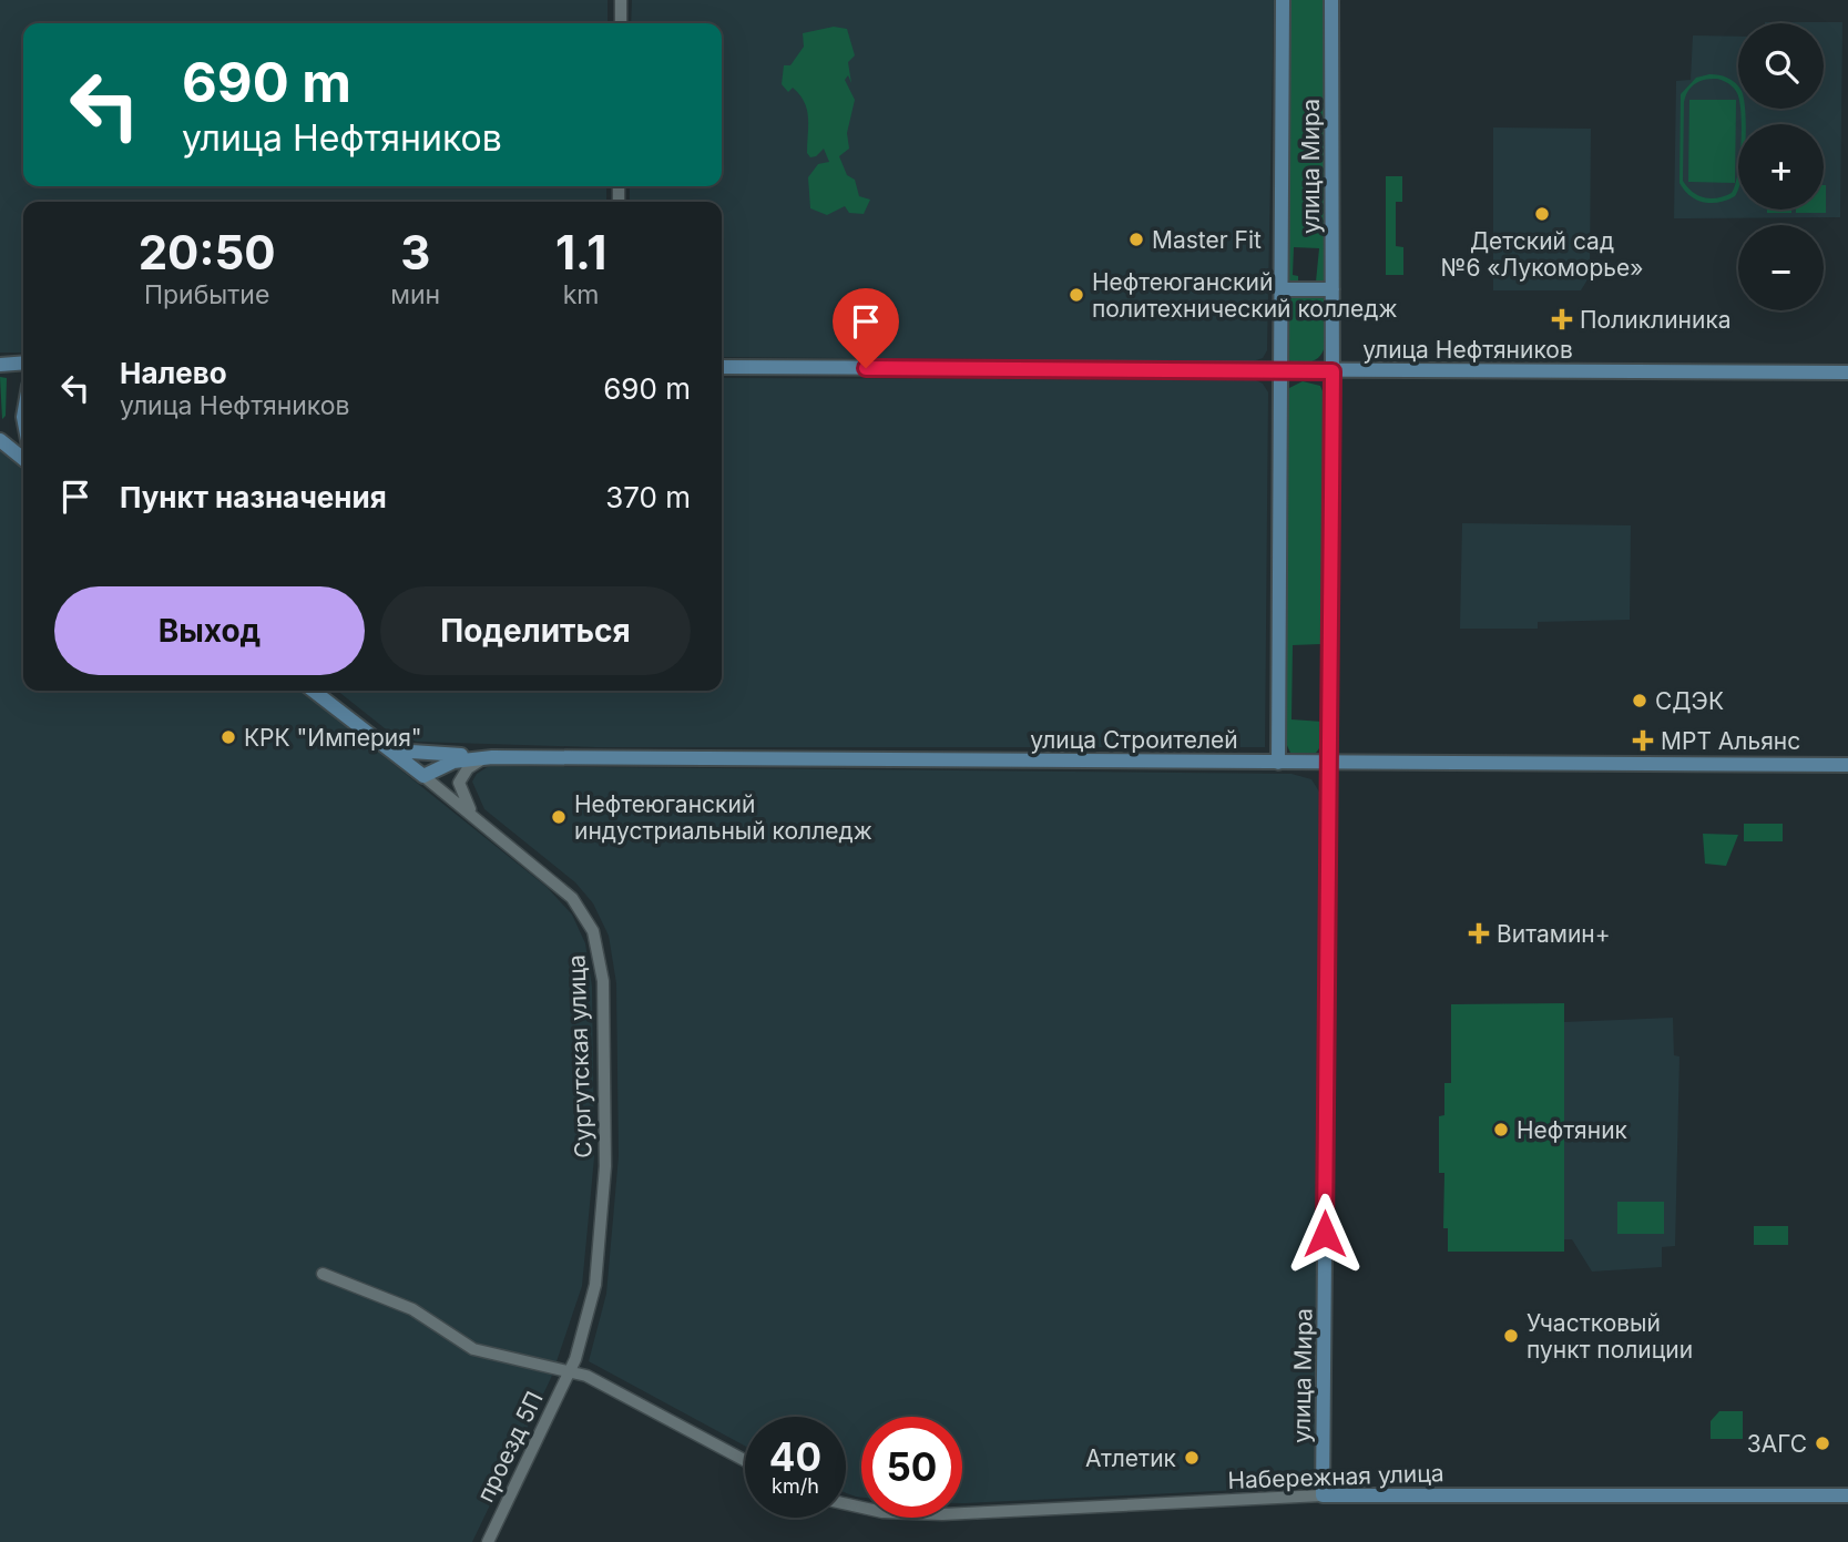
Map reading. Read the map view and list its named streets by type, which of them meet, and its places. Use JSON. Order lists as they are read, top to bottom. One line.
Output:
{"streets":{"main road":["улица Мира","улица Нефтяников","улица Строителей","Сургутская улица","Набережная улица"],"street":["проезд 5П"]},"crossings":[["улица Мира","улица Нефтяников"],["улица Мира","улица Строителей"],["улица Мира","Набережная улица"],["улица Строителей","Сургутская улица"],["Сургутская улица","проезд 5П"]],"places":{"other":["Детский сад №6 «Лукоморье»","Master Fit","Нефтеюганский политехнический колледж","СДЭК","КРК \"Империя\"","Нефтеюганский индустриальный колледж","Нефтяник","Участковый пункт полиции","ЗАГС","Атлетик"],"health":["Поликлиника","МРТ Альянс","Витамин+"]},"page":{"map_buttons":["+","−"],"turn":["690 m","улица Нефтяников"],"eta":["20:50","Прибытие","3","мин","1.1","km"],"list":[{"name":"Налево","note":"улица Нефтяников","value":"690 m"},{"name":"Пункт назначения","value":"370 m"}],"buttons":["Выход","Поделиться"],"speed":"40 km/h","limit":"50"}}
